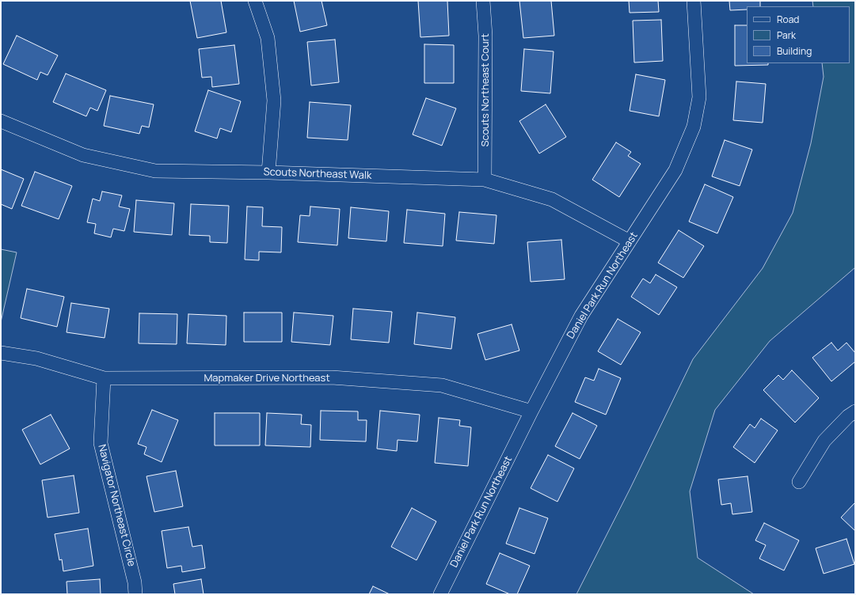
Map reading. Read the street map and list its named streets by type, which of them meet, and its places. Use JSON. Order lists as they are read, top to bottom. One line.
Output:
{"streets":{"street":["Scouts Northeast Court","Scouts Northeast Walk","Daniel Park Run Northeast","Mapmaker Drive Northeast","Navigator Northeast Circle"]},"crossings":[["Scouts Northeast Court","Scouts Northeast Walk"],["Scouts Northeast Walk","Daniel Park Run Northeast"],["Daniel Park Run Northeast","Mapmaker Drive Northeast"],["Mapmaker Drive Northeast","Navigator Northeast Circle"]],"legend":["Road","Park","Building"]}
